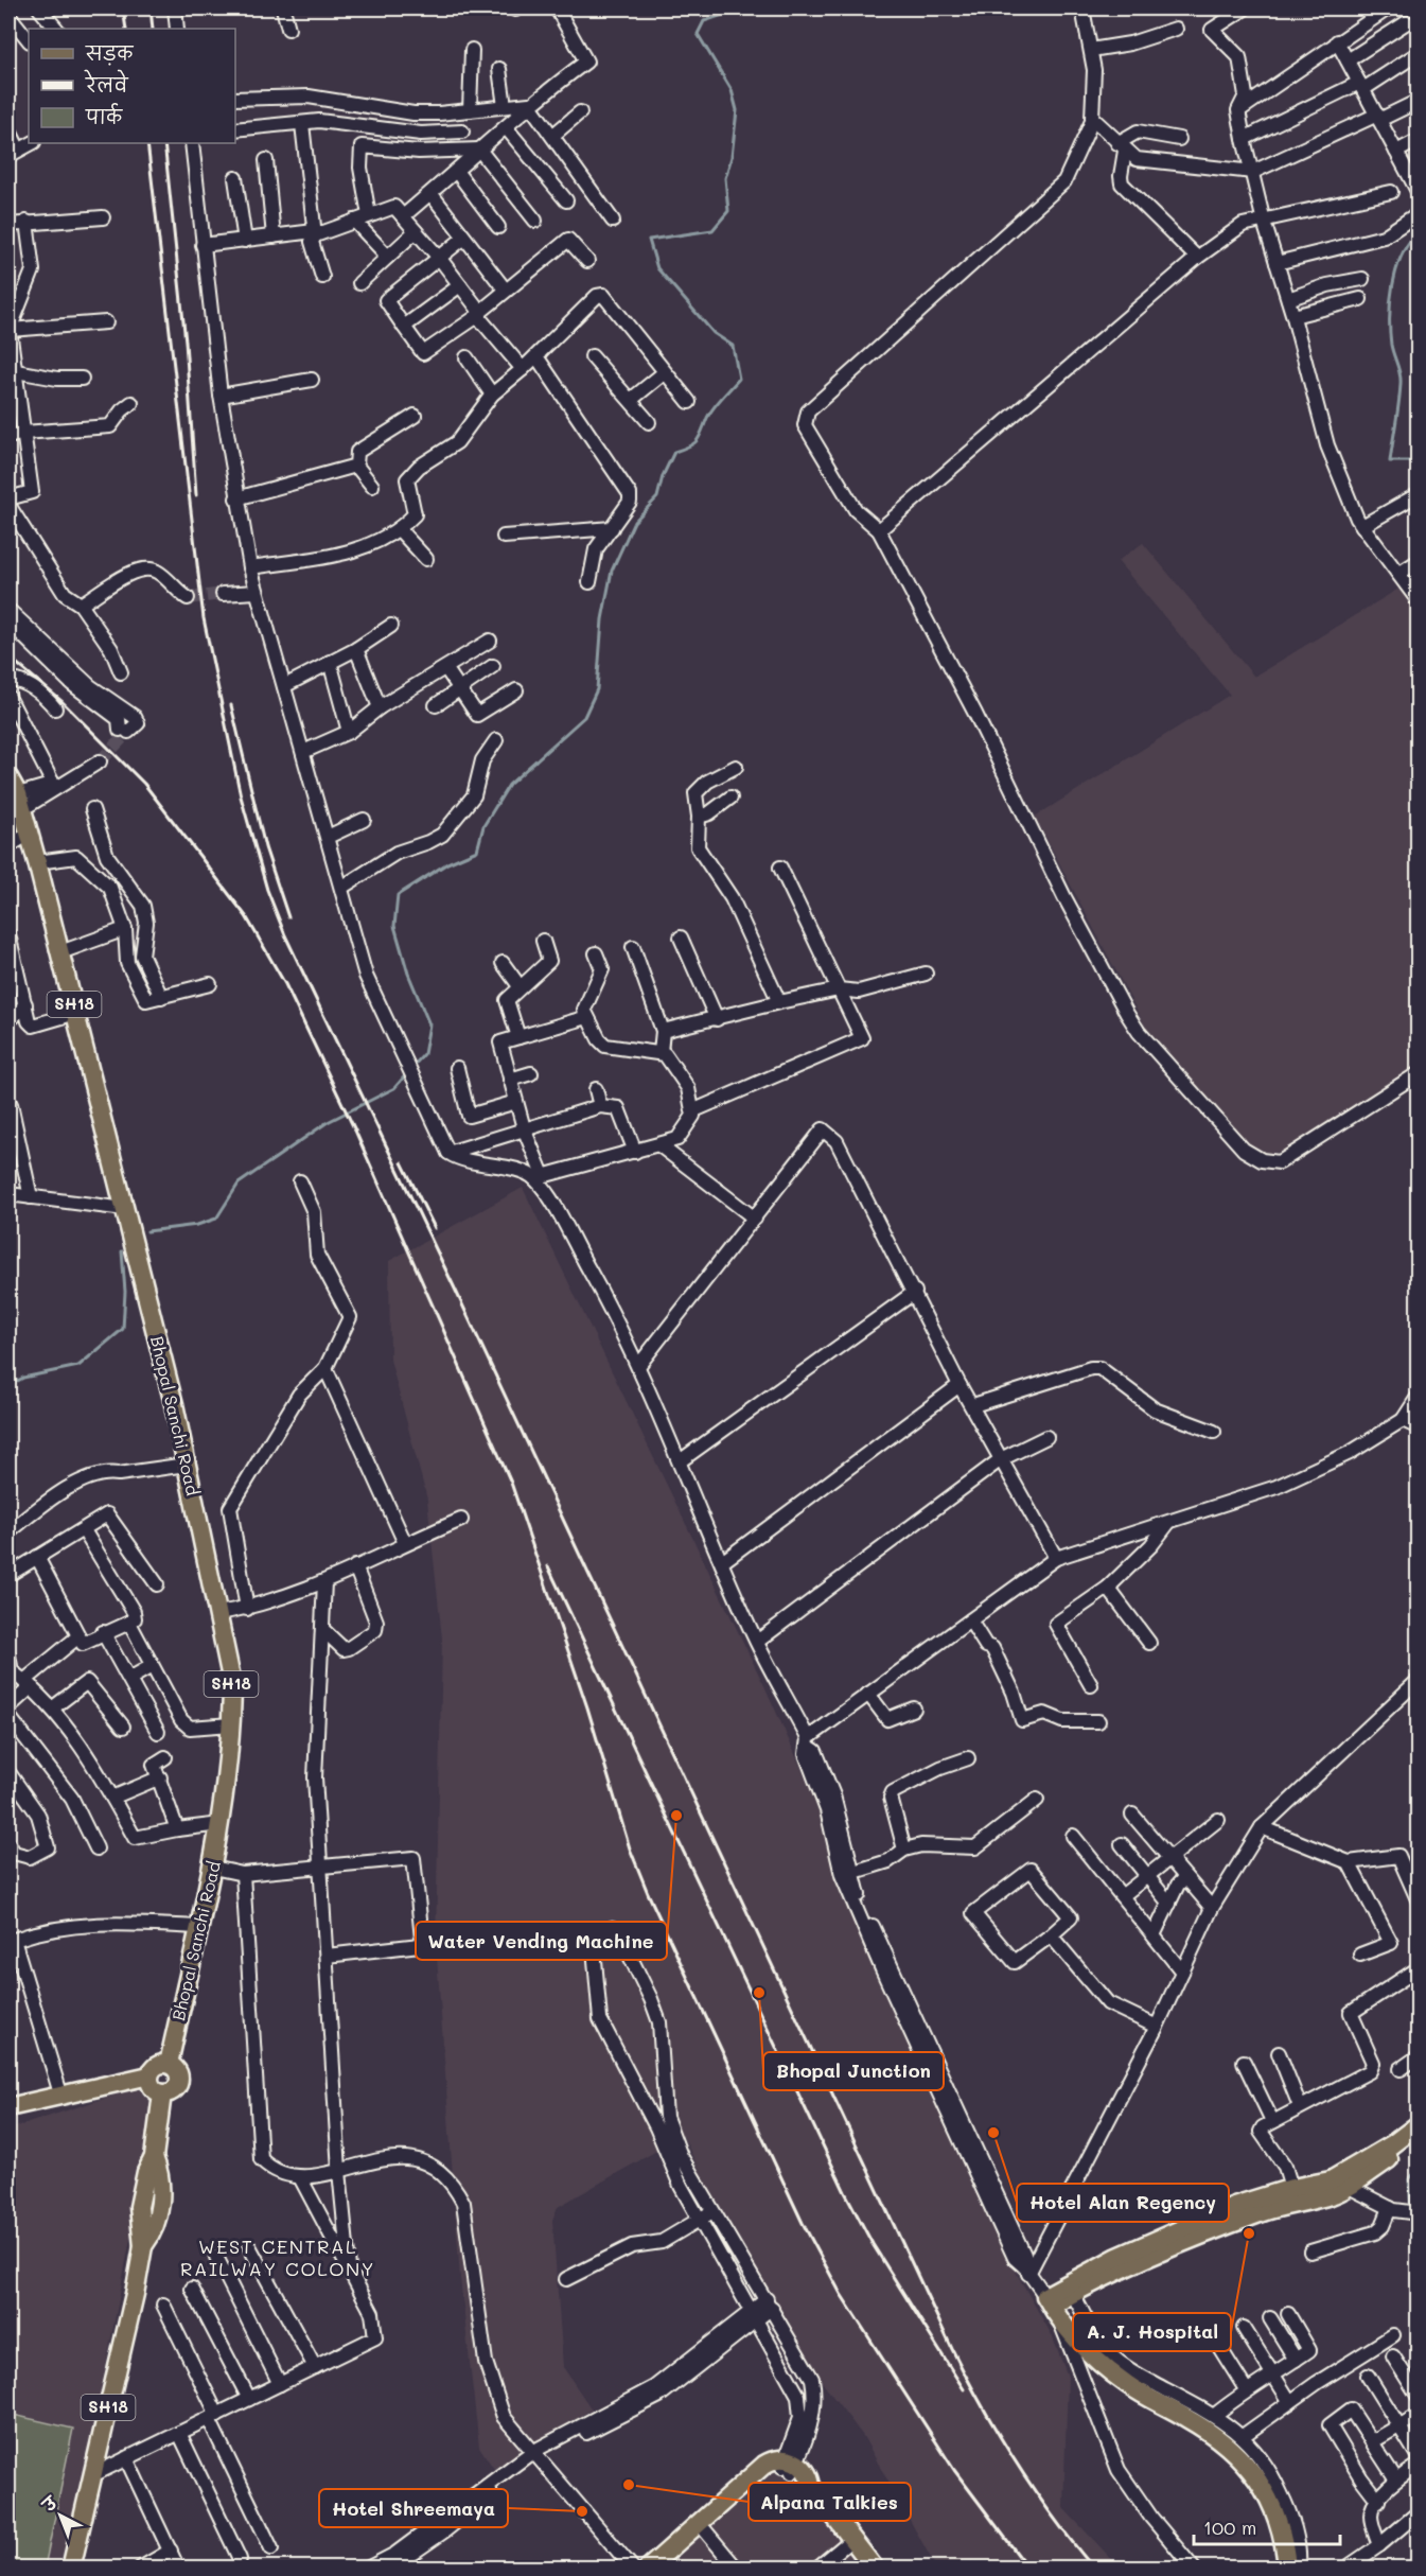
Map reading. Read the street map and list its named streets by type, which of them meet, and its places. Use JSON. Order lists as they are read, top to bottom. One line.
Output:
{"streets":{"main road":["SH18","Bhopal Sanchi Road"]},"crossings":[["SH18","Bhopal Sanchi Road"]],"districts":["WEST CENTRAL RAILWAY COLONY"],"places":["Water Vending Machine","Bhopal Junction","Hotel Alan Regency","A. J. Hospital","Alpana Talkies","Hotel Shreemaya"],"legend":["सड़क","रेलवे","पार्क"],"scale_bar":"100 m","north":"top left"}
